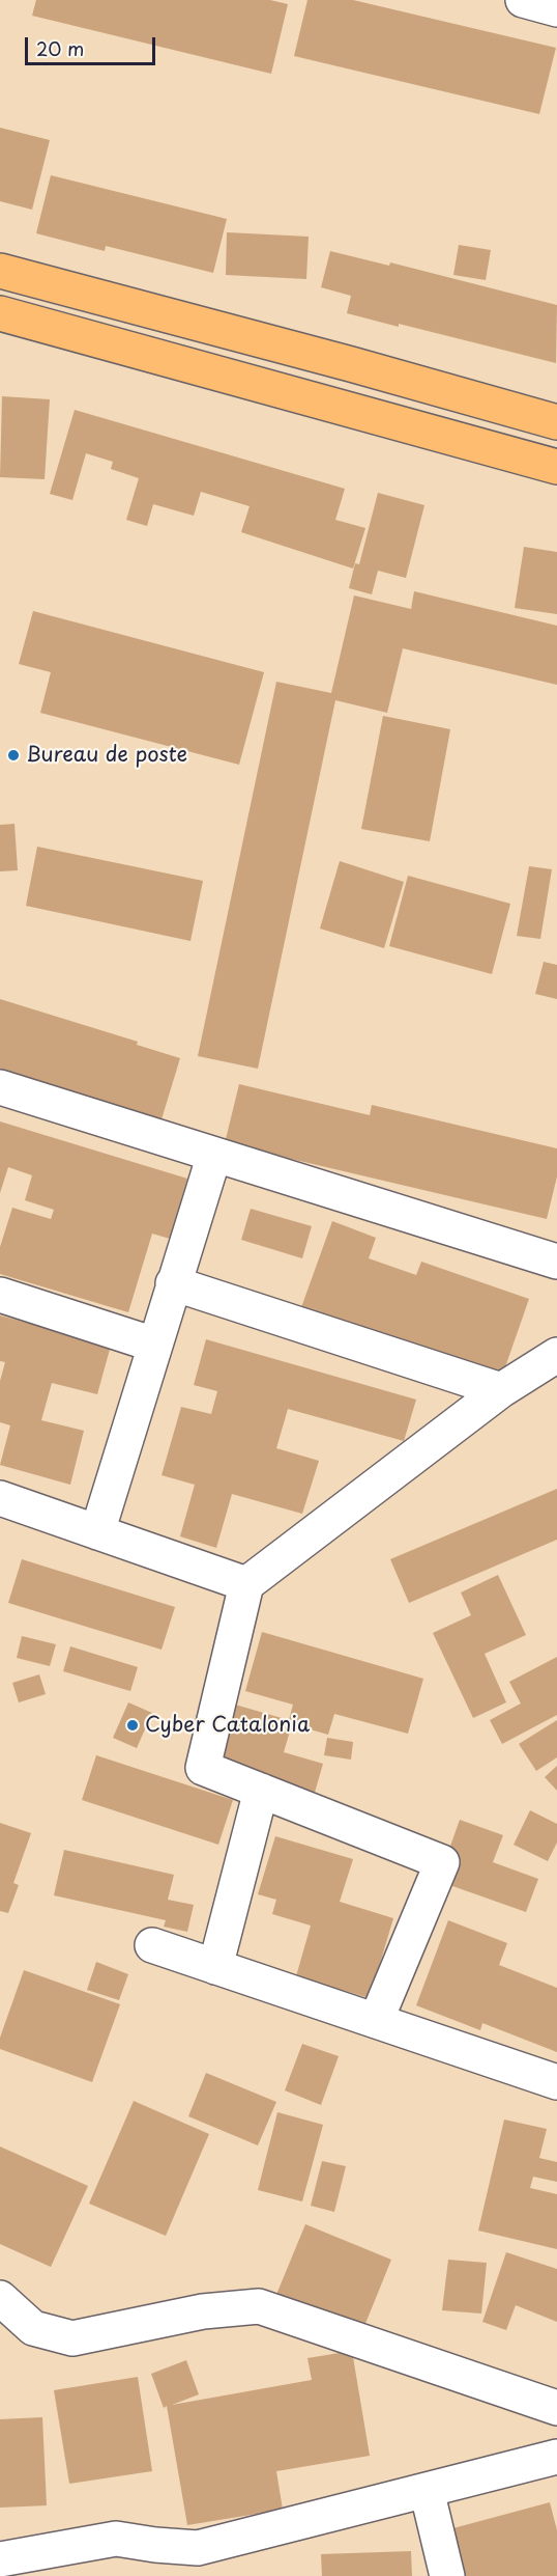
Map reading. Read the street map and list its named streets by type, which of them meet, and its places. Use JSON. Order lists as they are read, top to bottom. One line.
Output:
{"places":["Bureau de poste","Cyber Catalonia"],"scale_bar":"20 m"}
